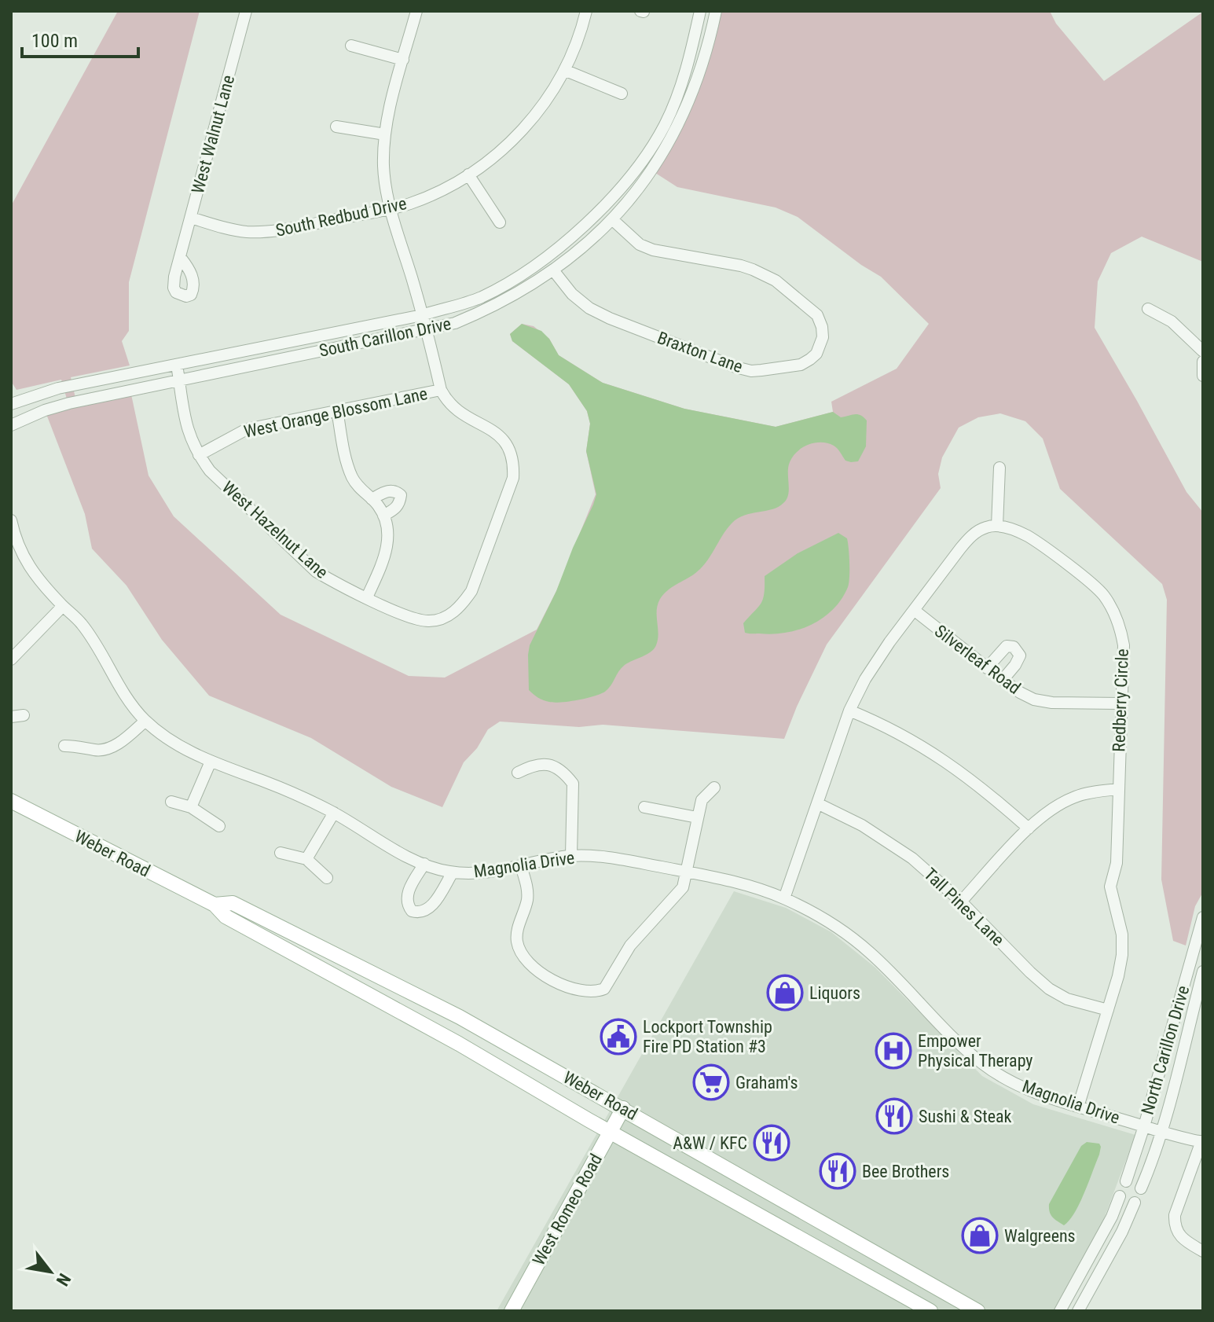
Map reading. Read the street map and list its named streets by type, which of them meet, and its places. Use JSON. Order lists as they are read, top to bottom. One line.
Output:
{"streets":{"main road":["Weber Road","West Romeo Road"],"street":["West Walnut Lane","South Redbud Drive","South Carillon Drive","Braxton Lane","West Orange Blossom Lane","West Hazelnut Lane","Silverleaf Road","Redberry Circle","Magnolia Drive","Tall Pines Lane","North Carillon Drive"]},"crossings":[["West Walnut Lane","South Redbud Drive"],["South Carillon Drive","Braxton Lane"],["South Carillon Drive","West Hazelnut Lane"],["West Orange Blossom Lane","West Hazelnut Lane"],["Silverleaf Road","Redberry Circle"],["Redberry Circle","Magnolia Drive"],["Redberry Circle","Tall Pines Lane"],["Weber Road","West Romeo Road"],["Magnolia Drive","North Carillon Drive"]],"places":{"shop":["Liquors","Walgreens"],"public building":["Lockport Township Fire PD Station #3"],"hospital":["Empower Physical Therapy"],"supermarket":["Graham's"],"restaurant":["Sushi & Steak","A&W / KFC","Bee Brothers"]},"scale_bar":"100 m","north":"bottom right"}
